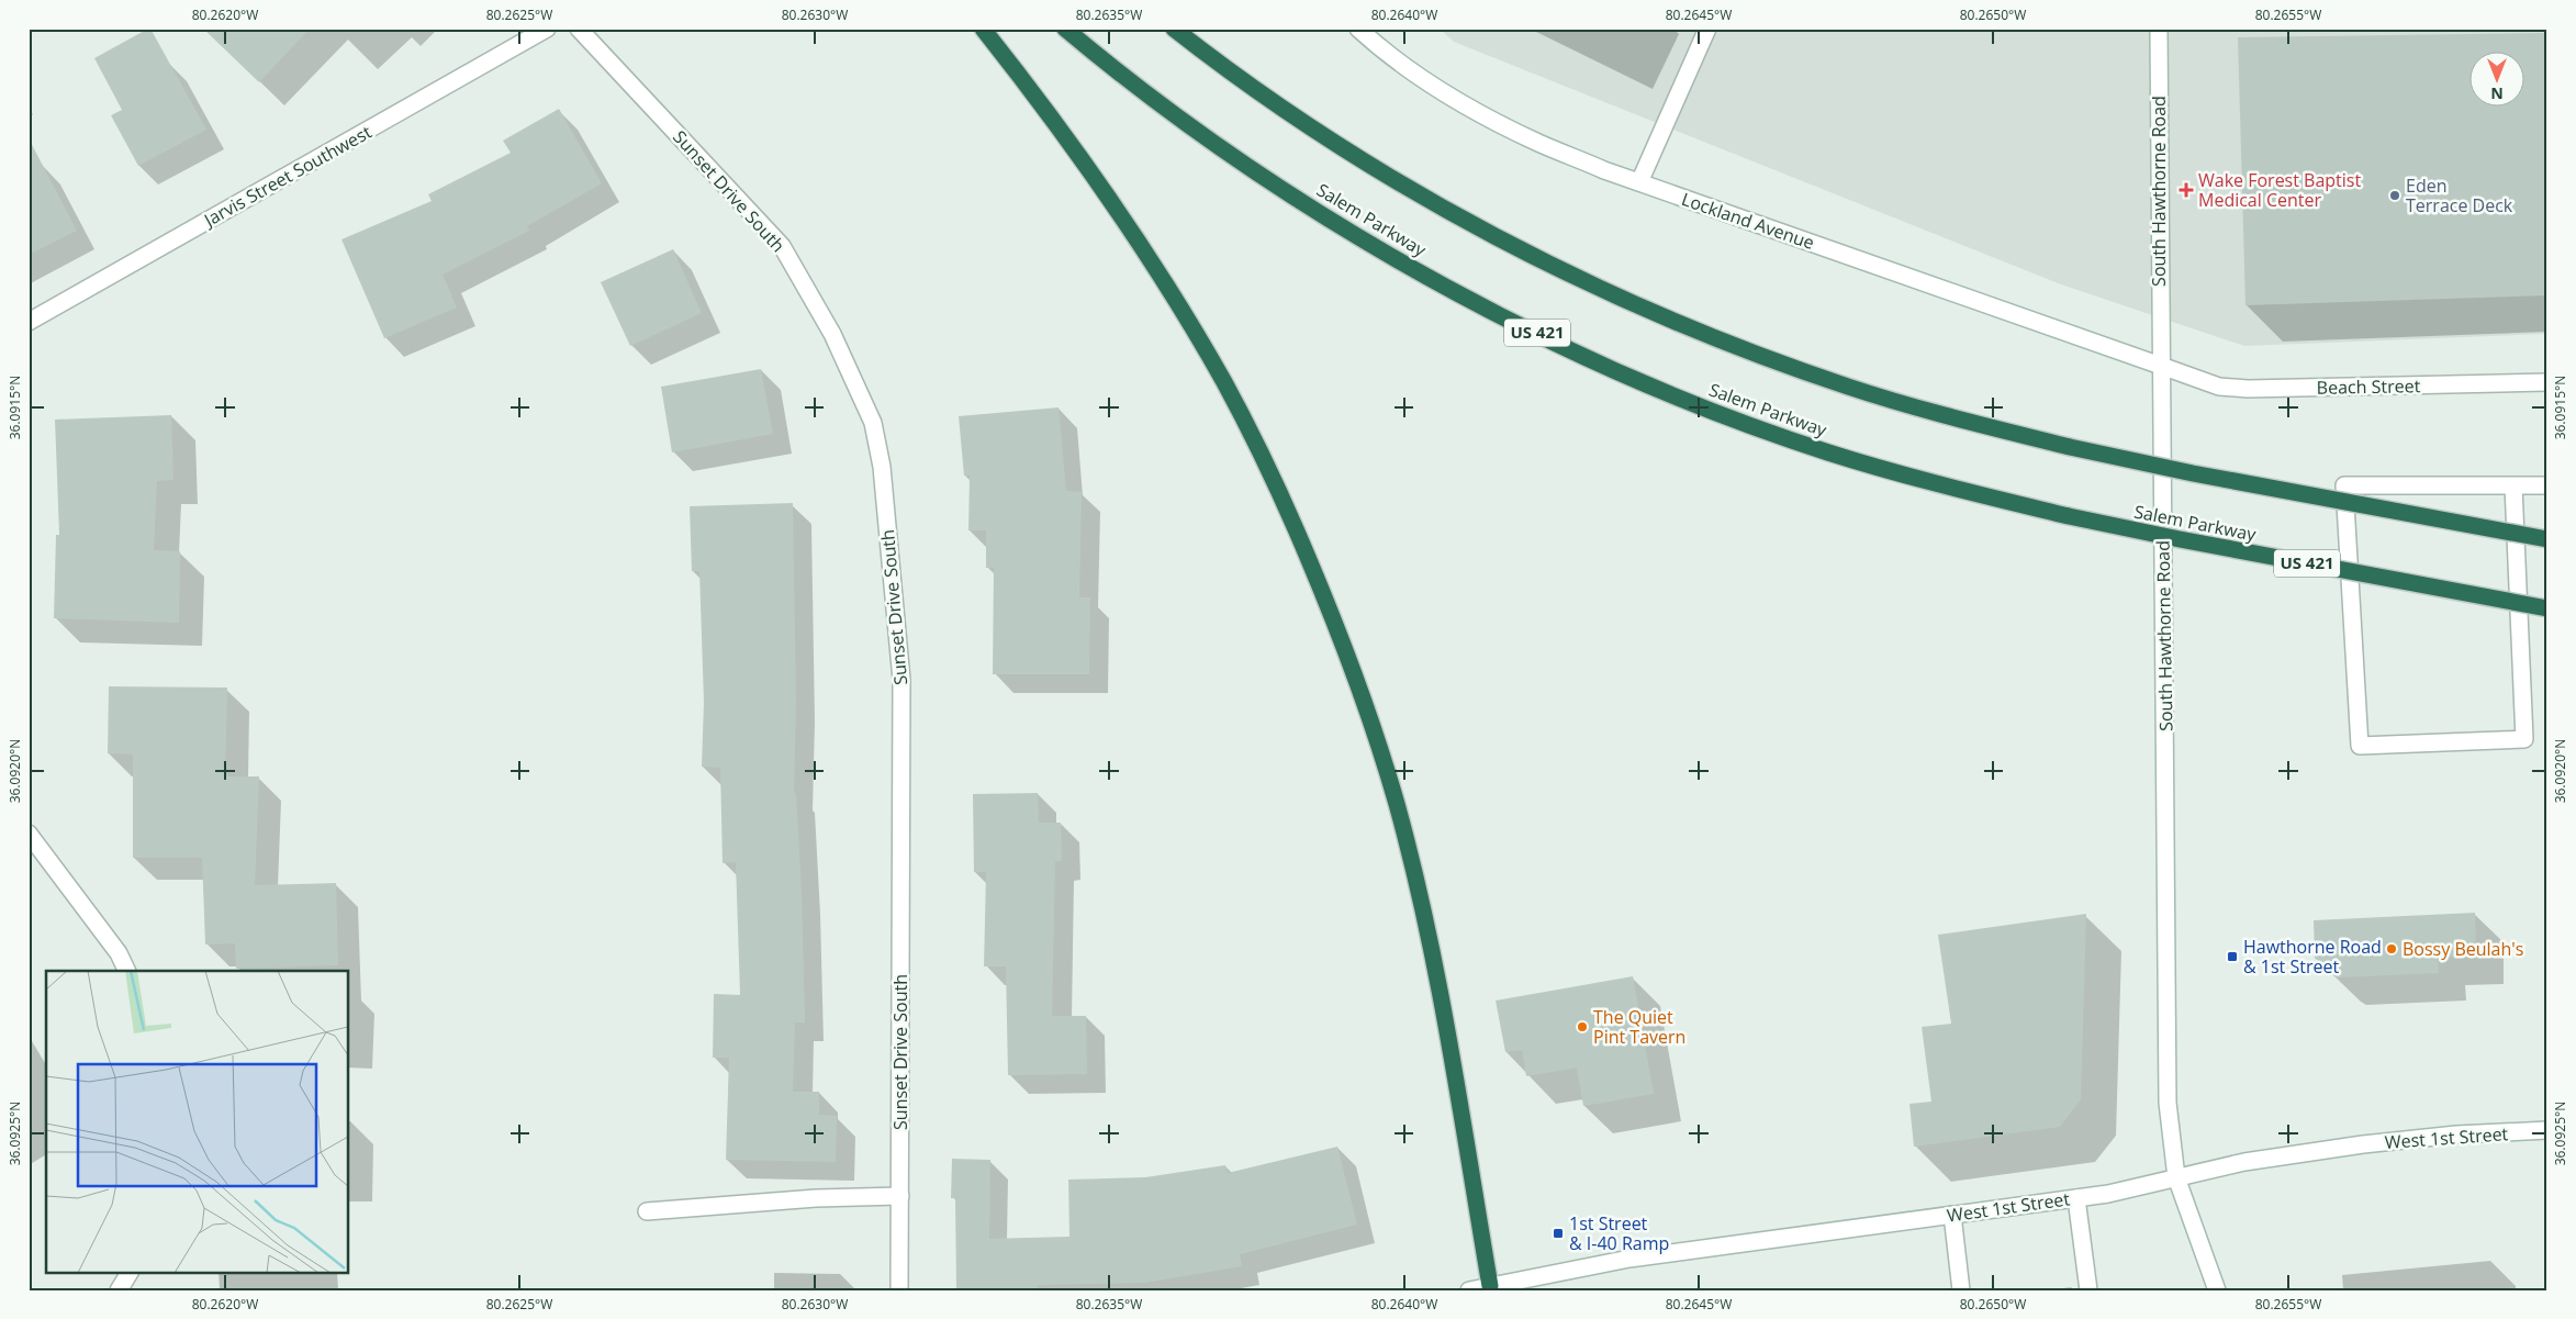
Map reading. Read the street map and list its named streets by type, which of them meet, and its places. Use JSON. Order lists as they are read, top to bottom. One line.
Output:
{"streets":{"highway":["Salem Parkway","US 421"],"main road":["Jarvis Street Southwest","Sunset Drive South","South Hawthorne Road","Lockland Avenue","Beach Street","West 1st Street"]},"crossings":[["South Hawthorne Road","Lockland Avenue"],["South Hawthorne Road","Beach Street"],["South Hawthorne Road","West 1st Street"],["Lockland Avenue","Beach Street"]],"places":{"health":["Wake Forest Baptist Medical Center"],"other":["Eden Terrace Deck","Bossy Beulah's","The Quiet Pint Tavern"],"transit":["Hawthorne Road & 1st Street","1st Street & I-40 Ramp"]},"north":"bottom","coordinates":["80.2620°W","80.2625°W","80.2630°W","80.2635°W","80.2640°W","80.2645°W","80.2650°W","80.2655°W","36.0915°N","36.0920°N","36.0925°N"]}
